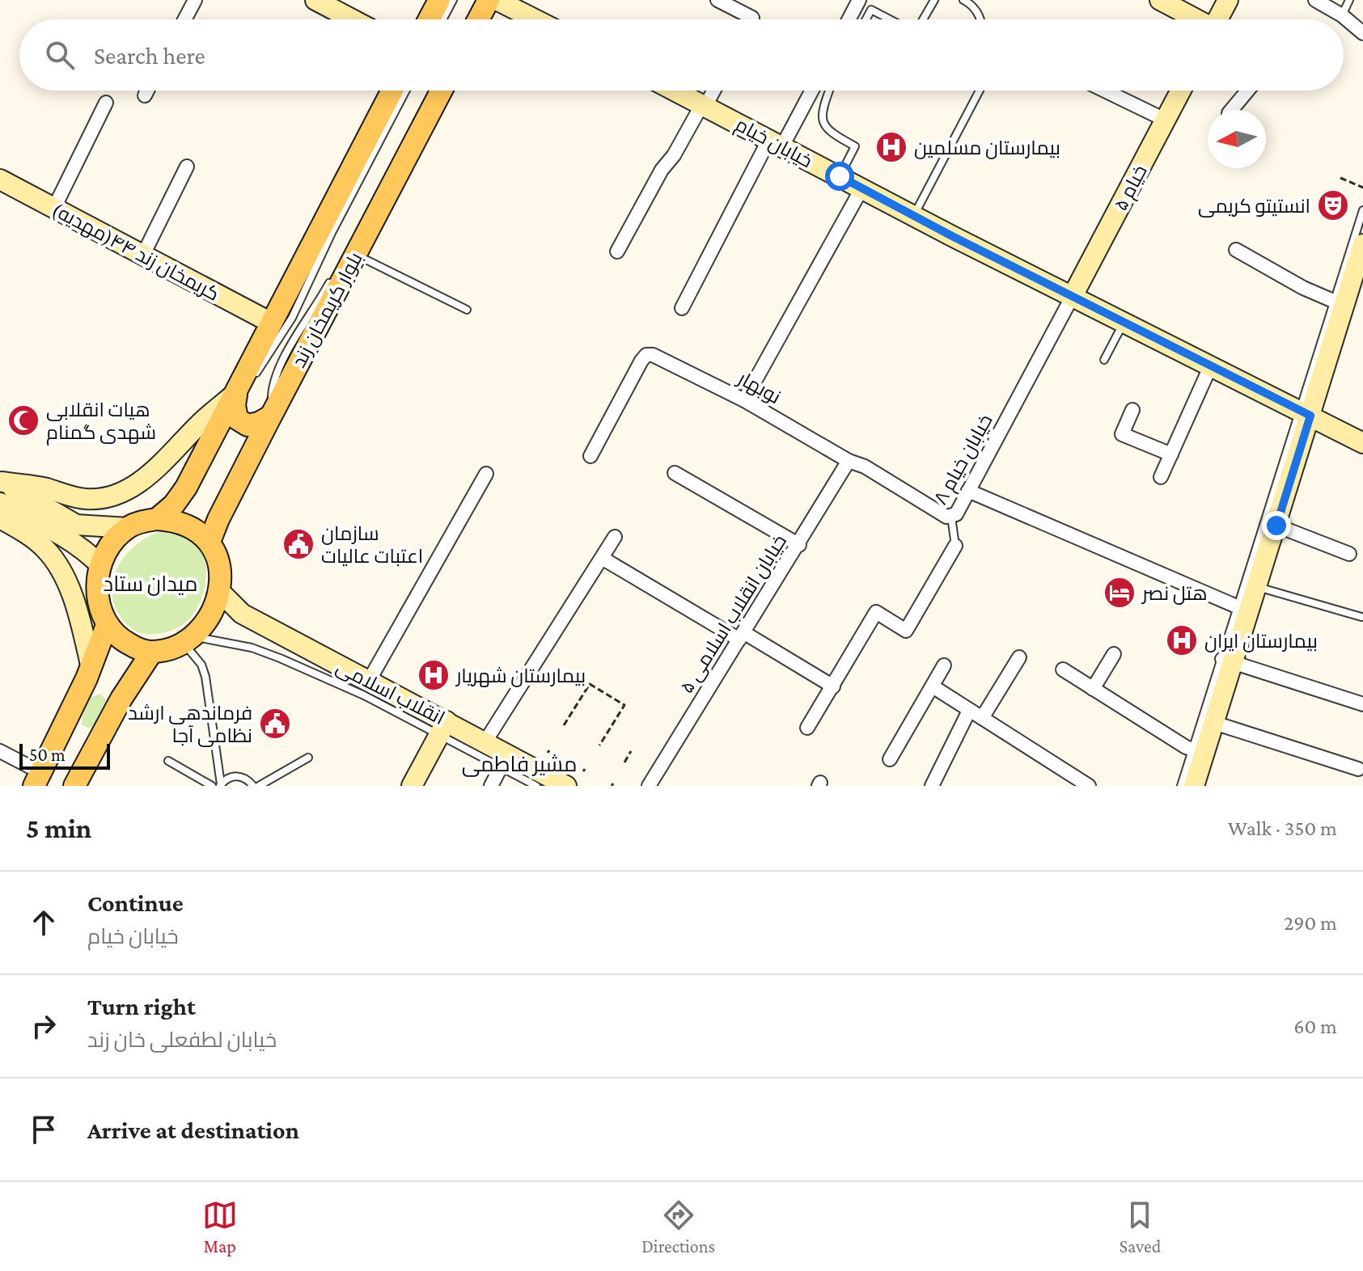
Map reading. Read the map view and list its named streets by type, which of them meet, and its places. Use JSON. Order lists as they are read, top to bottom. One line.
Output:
{"streets":{"main road":["بلوار کریمخان زند"],"street":["خیابان خیام","۵ خیام","کریمخان زند ۴۴(مهدیه)","نوبهار","خیابان خیام ۸","خیابان انقلاب اسلامی ۵","انقلاب اسلامی"]},"crossings":[["خیابان خیام","۵ خیام"],["خیابان خیام","خیابان خیام ۸"],["۵ خیام","خیابان خیام ۸"],["بلوار کریمخان زند","انقلاب اسلامی"],["نوبهار","خیابان خیام ۸"],["نوبهار","خیابان انقلاب اسلامی ۵"]],"districts":["میدان ستاد","مشیر فاطمی"],"places":{"hospital":["بیمارستان مسلمین","بیمارستان ایران","بیمارستان شهریار"],"theatre":["انستیتو کریمی"],"mosque":["هیات انقلابی شهدی گمنام"],"public building":["سازمان اعتبات عالیات","فرماندهی ارشد نظامی آجا"],"hotel":["هتل نصر"]},"scale_bar":"50 m","north":"left","page":{"search":"Search here","scale":"50 m","heading":["5 min","Walk · 350 m"],"list":[["Continue","خیابان خیام","290 m"],["Turn right","خیابان لطفعلی خان زند","60 m"],"Arrive at destination"],"nav":["Map","Directions","Saved"]}}
